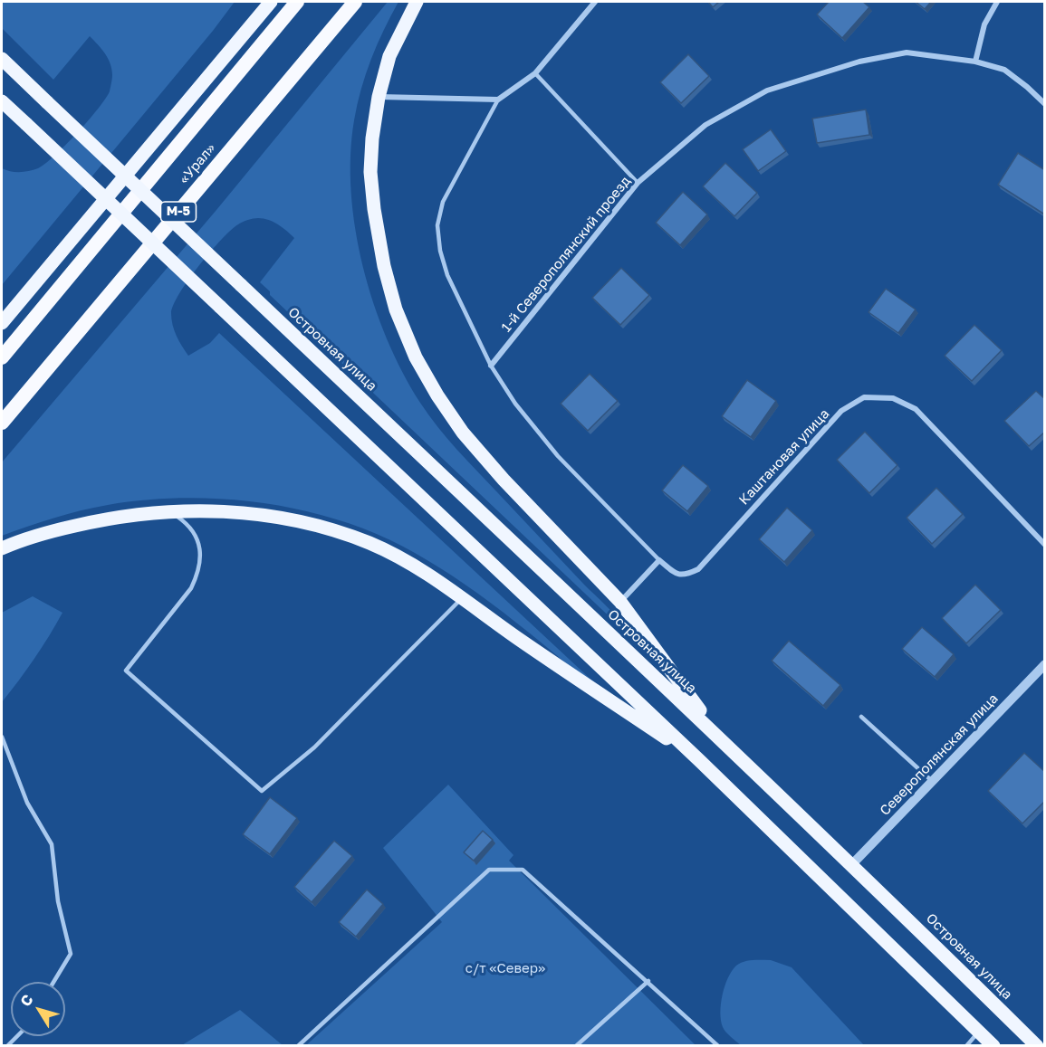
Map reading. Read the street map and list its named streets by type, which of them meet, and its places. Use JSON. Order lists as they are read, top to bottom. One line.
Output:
{"streets":{"highway":["«Урал»","М-5"],"main road":["Островная улица"],"street":["1-й Северополянский проезд","Каштановая улица","Северополянская улица"]},"crossings":[["Островная улица","Северополянская улица"]],"parks":["с/т «Север»"],"north":"top left"}
